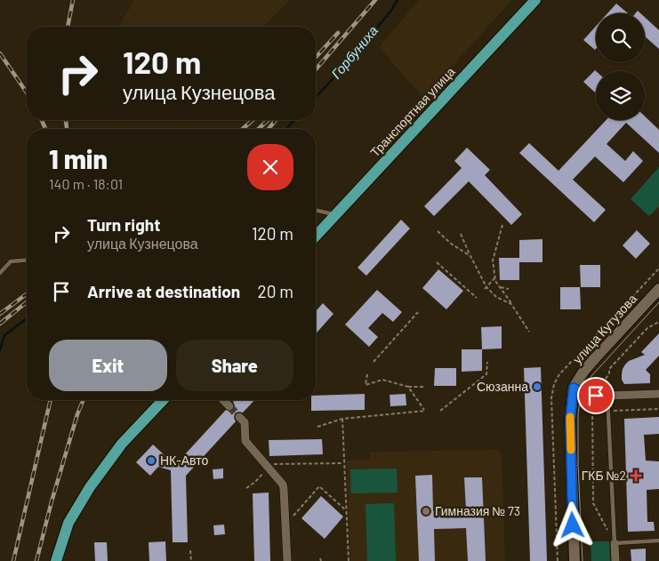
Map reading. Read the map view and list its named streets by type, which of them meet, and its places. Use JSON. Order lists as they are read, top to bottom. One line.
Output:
{"streets":{"main road":["Транспортная улица","улица Кутузова"]},"water":["Горбуниха"],"places":{"other":["Сюзанна","НК-Авто","Гимназия № 73"],"health":["ГКБ №2"]},"page":{"turn":["120 m","улица Кузнецова"],"heading":["1 min","140 m · 18:01"],"list":[{"name":"Turn right","note":"улица Кузнецова","value":"120 m"},{"name":"Arrive at destination","value":"20 m"}],"buttons":["Exit","Share"]}}
